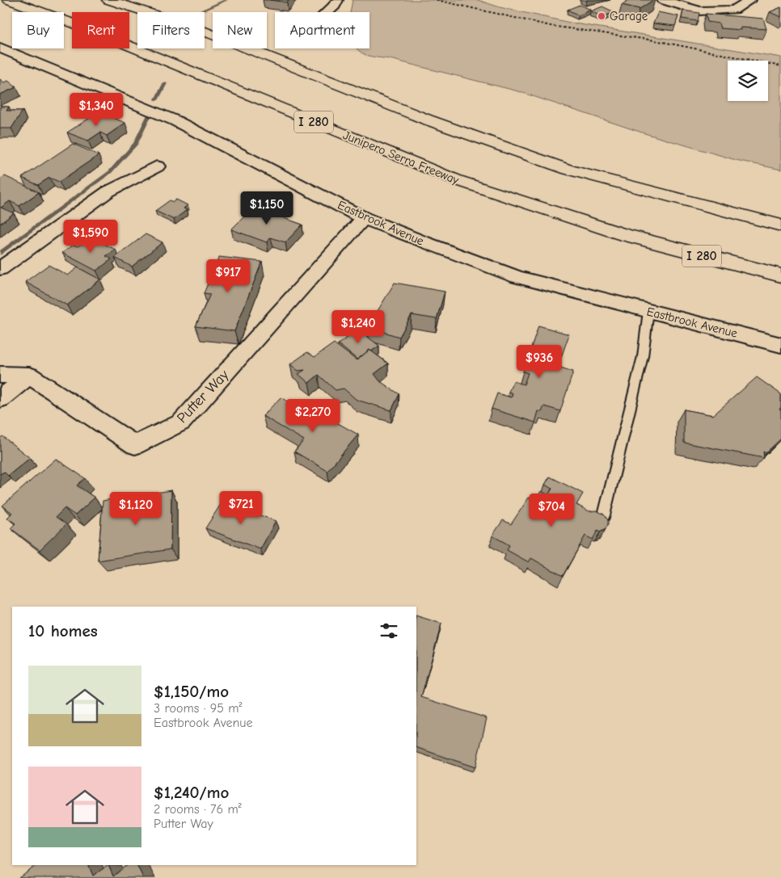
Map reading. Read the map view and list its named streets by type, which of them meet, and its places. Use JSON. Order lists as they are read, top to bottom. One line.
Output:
{"streets":{"highway":["I 280","Junipero Serra Freeway"],"street":["Eastbrook Avenue","Putter Way"]},"crossings":[["Eastbrook Avenue","Putter Way"]],"places":["Garage"],"page":{"chip":["Buy","Rent","Filters","New","Apartment"],"price":["$1,340","$1,150","$1,590","$917","$1,240","$936","$2,270","$721","$1,120","$704"],"heading":"10 homes","list":[{"name":"$1,150/mo","note":"3 rooms · 95 m² · Eastbrook Avenue"},{"name":"$1,240/mo","note":"2 rooms · 76 m² · Putter Way"}]}}
